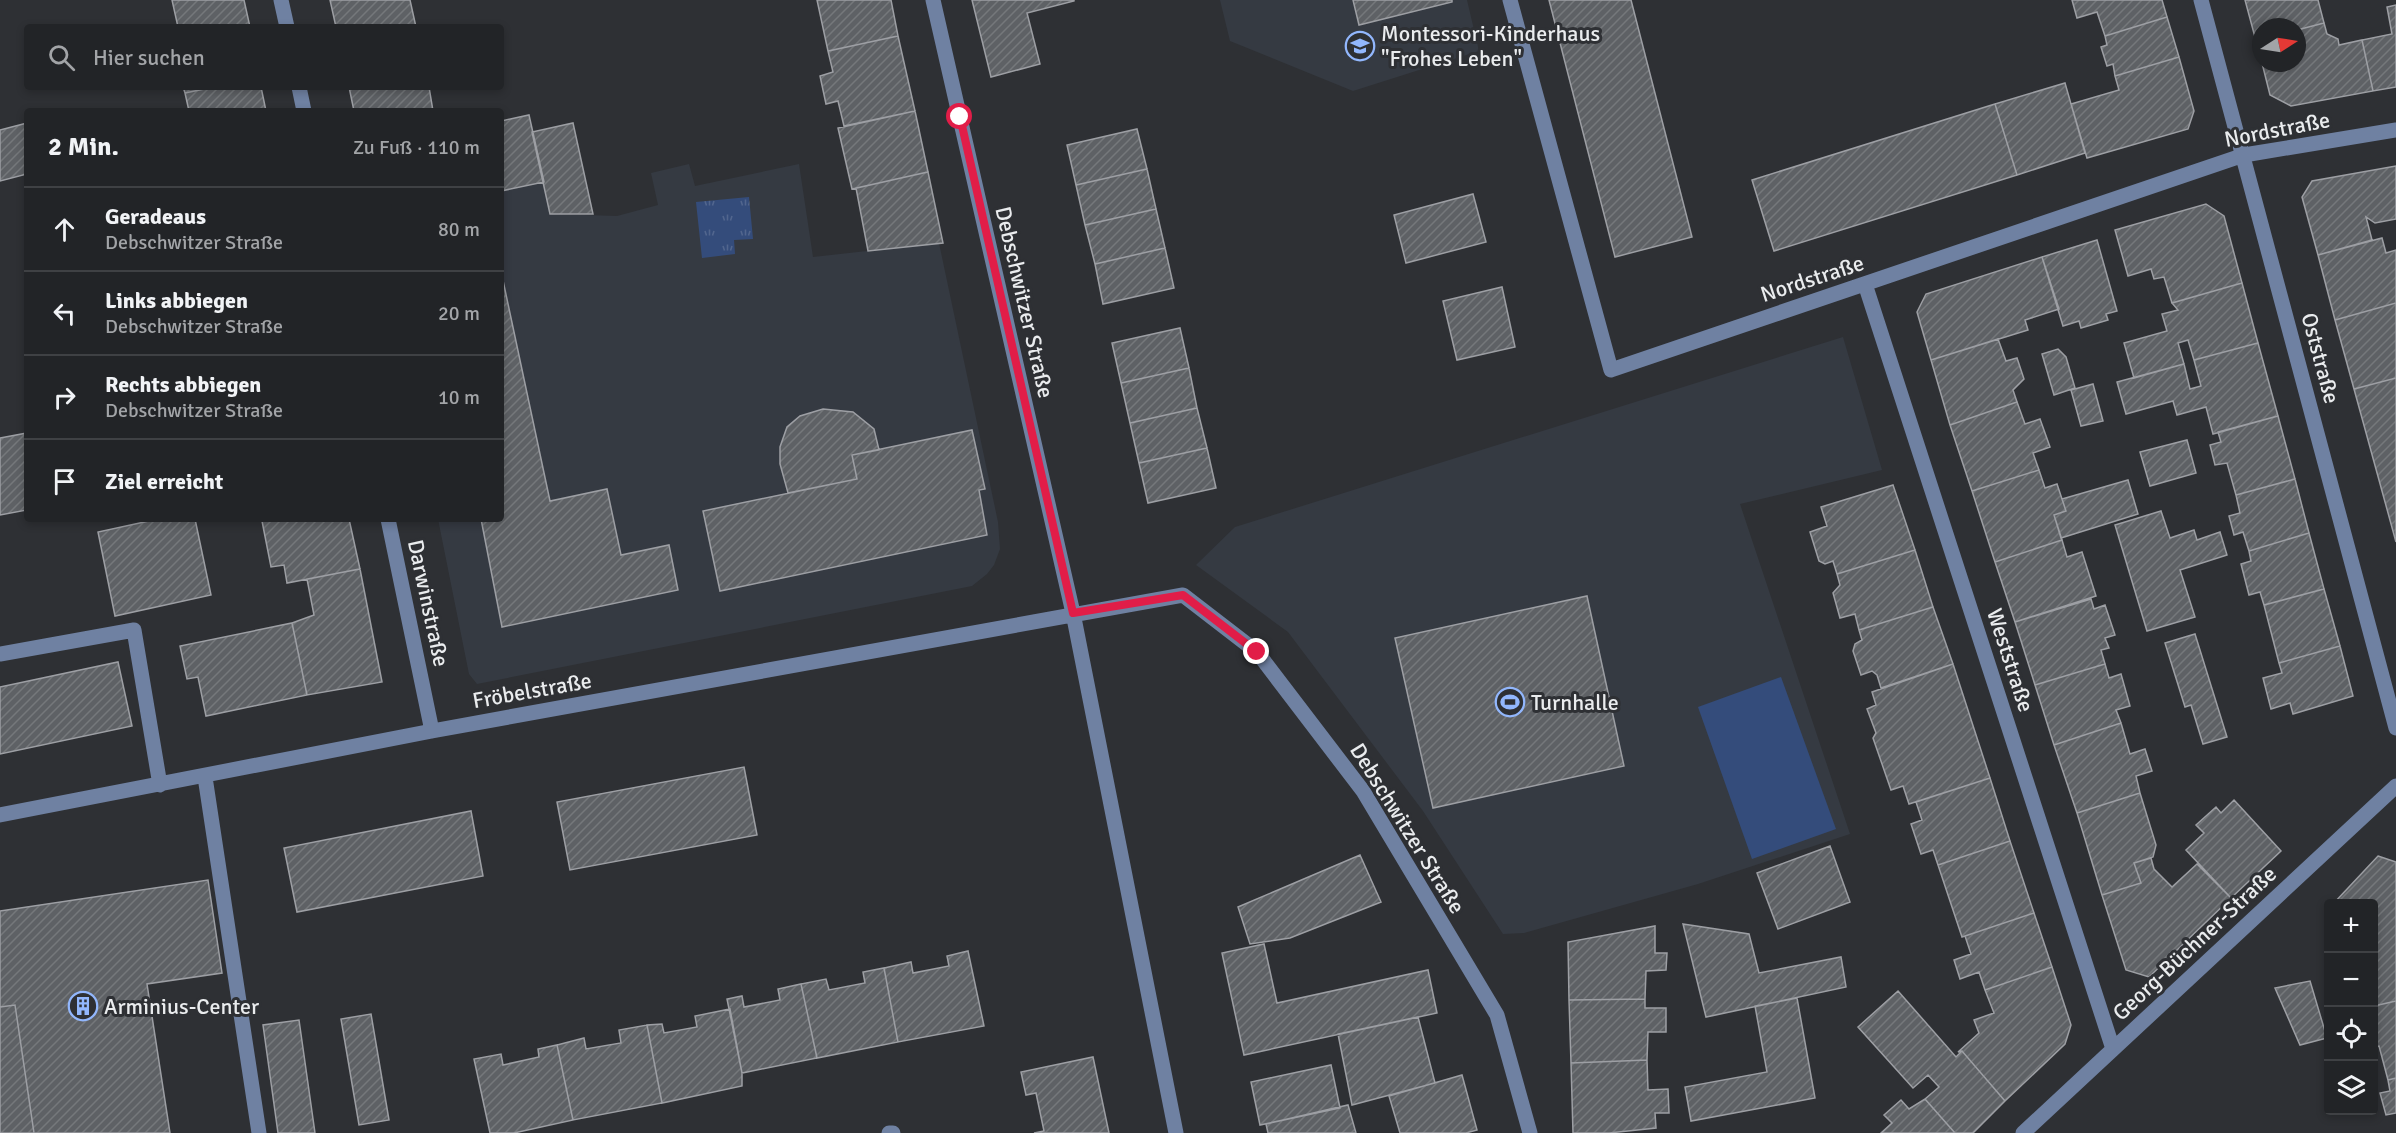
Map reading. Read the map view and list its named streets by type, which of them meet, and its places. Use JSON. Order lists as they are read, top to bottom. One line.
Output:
{"streets":{"street":["Nordstraße","Debschwitzer Straße","Oststraße","Darwinstraße","Weststraße","Fröbelstraße","Georg-Büchner-Straße"]},"crossings":[["Nordstraße","Oststraße"],["Nordstraße","Weststraße"],["Debschwitzer Straße","Fröbelstraße"],["Darwinstraße","Fröbelstraße"],["Weststraße","Georg-Büchner-Straße"]],"places":{"school or university":["Montessori-Kinderhaus \"Frohes Leben\""],"sports":["Turnhalle"],"building":["Arminius-Center"]},"north":"right","page":{"search":"Hier suchen","heading":["2 Min.","Zu Fuß · 110 m"],"list":[["Geradeaus","Debschwitzer Straße","80 m"],["Links abbiegen","Debschwitzer Straße","20 m"],["Rechts abbiegen","Debschwitzer Straße","10 m"],"Ziel erreicht"],"map_buttons":["+","−"]}}
